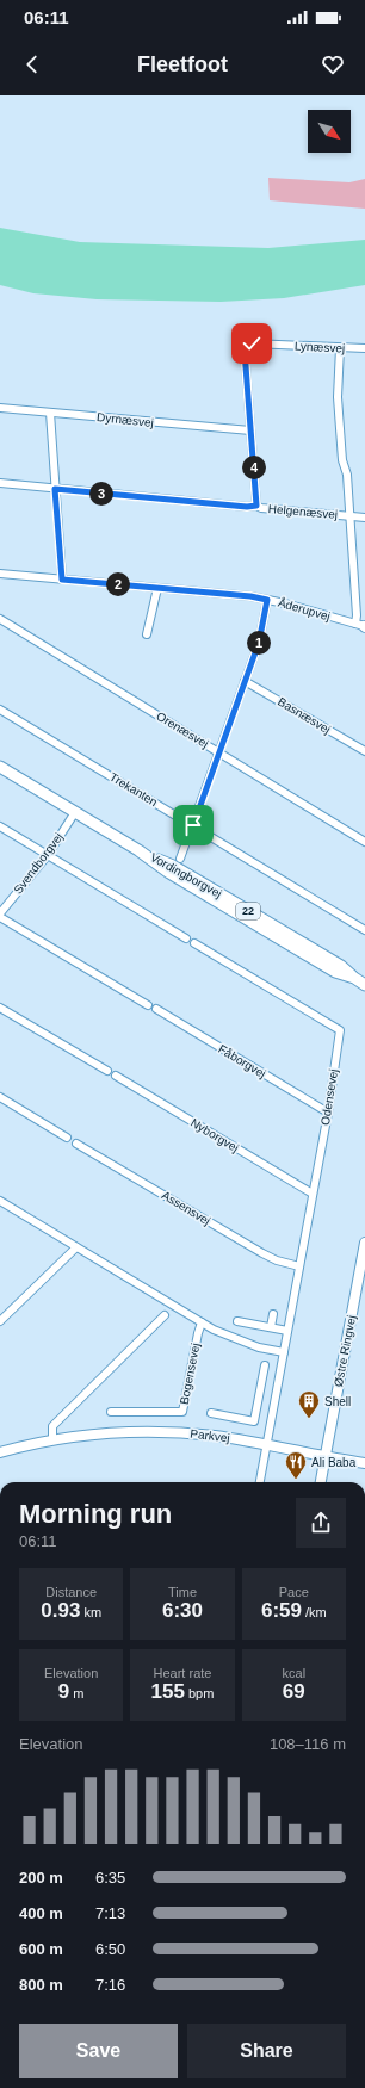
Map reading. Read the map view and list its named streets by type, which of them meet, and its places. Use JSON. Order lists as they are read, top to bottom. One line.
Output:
{"streets":{"main road":["Vordingborgvej","22"],"street":["Lynæsvej","Dyrnæsvej","Helgenæsvej","Åderupvej","Basnæsvej","Orenæsvej","Trekanten","Svendborgvej","Fåborgvej","Odensevej","Nyborgvej","Assensvej","Østre Ringvej","Bogensevej","Parkvej"]},"crossings":[["Lynæsvej","Dyrnæsvej"],["Lynæsvej","Helgenæsvej"],["Svendborgvej","Vordingborgvej"],["Fåborgvej","Odensevej"],["Odensevej","Nyborgvej"],["Odensevej","Assensvej"],["Odensevej","Parkvej"],["Østre Ringvej","Parkvej"]],"places":{"building":["Shell"],"restaurant":["Ali Baba"]},"north":"bottom right","page":{"status":"06:11","header":"Fleetfoot","pins":["4","3","2","1"],"heading":["Morning run","06:11"],"stats":[["Distance","0.93 km"],["Time","6:30"],["Pace","6:59 /km"],["Elevation","9 m"],["Heart rate","155 bpm"],["kcal","69"]],"chart":["Elevation","108–116 m"],"list":[{"name":"200 m","note":"6:35"},{"name":"400 m","note":"7:13"},{"name":"600 m","note":"6:50"},{"name":"800 m","note":"7:16"}],"buttons":["Save","Share"]}}
